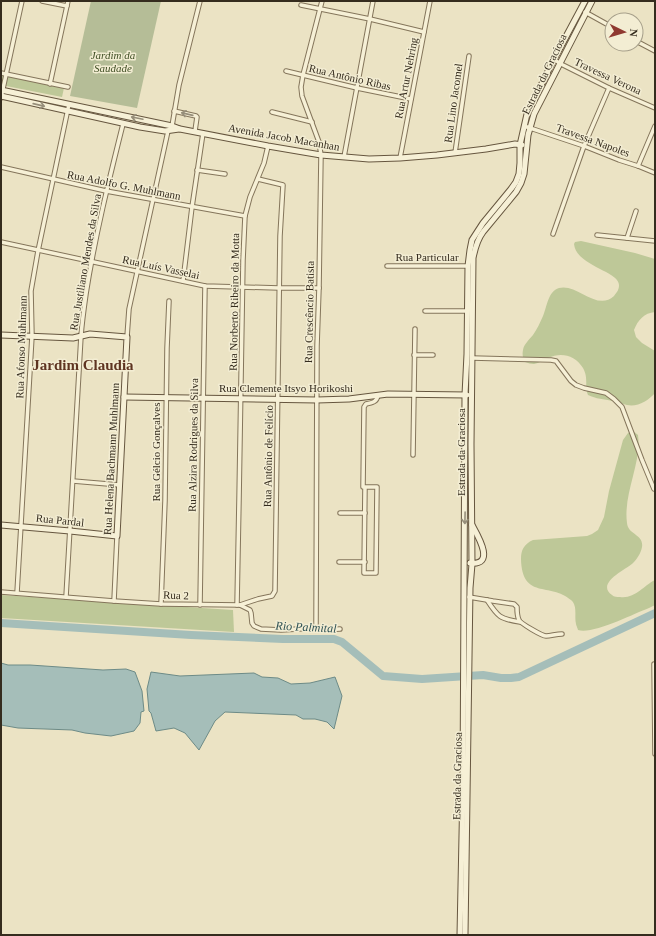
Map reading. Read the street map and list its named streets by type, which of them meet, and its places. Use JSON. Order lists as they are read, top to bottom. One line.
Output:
{"streets":{"main road":["Estrada da Graciosa","Avenida Jacob Macanhan","Rua Clemente Itsyo Horikoshi","Rua Helena Bachmann Muhlmann","Rua Pardal"],"street":["Travessa Verona","Rua Antônio Ribas","Rua Artur Nehring","Rua Lino Jacomel","Travessa Napoles","Rua Adolfo G. Muhlmann","Rua Particular","Rua Justiliano Mendes da Silva","Rua Luís Vasselai","Rua Norberto Ribeiro da Motta","Rua Crescêncio Batista","Rua Afonso Muhlmann","Rua Alzira Rodrigues da Silva","Rua Gélcio Gonçalves","Rua Antônio de Felício","Rua 2"]},"crossings":[["Estrada da Graciosa","Travessa Verona"],["Estrada da Graciosa","Avenida Jacob Macanhan"],["Estrada da Graciosa","Travessa Napoles"],["Estrada da Graciosa","Rua Particular"],["Estrada da Graciosa","Rua Clemente Itsyo Horikoshi"],["Rua Antônio Ribas","Rua Artur Nehring"],["Rua Antônio Ribas","Rua Crescêncio Batista"],["Rua Artur Nehring","Avenida Jacob Macanhan"],["Rua Lino Jacomel","Avenida Jacob Macanhan"],["Avenida Jacob Macanhan","Rua Justiliano Mendes da Silva"],["Avenida Jacob Macanhan","Rua Norberto Ribeiro da Motta"],["Avenida Jacob Macanhan","Rua Crescêncio Batista"],["Avenida Jacob Macanhan","Rua Afonso Muhlmann"],["Avenida Jacob Macanhan","Rua Helena Bachmann Muhlmann"],["Rua Adolfo G. Muhlmann","Rua Justiliano Mendes da Silva"],["Rua Adolfo G. Muhlmann","Rua Norberto Ribeiro da Motta"],["Rua Adolfo G. Muhlmann","Rua Afonso Muhlmann"],["Rua Adolfo G. Muhlmann","Rua Helena Bachmann Muhlmann"],["Rua Justiliano Mendes da Silva","Rua Luís Vasselai"],["Rua Justiliano Mendes da Silva","Rua Pardal"],["Rua Justiliano Mendes da Silva","Rua 2"],["Rua Luís Vasselai","Rua Norberto Ribeiro da Motta"],["Rua Luís Vasselai","Rua Crescêncio Batista"],["Rua Luís Vasselai","Rua Afonso Muhlmann"],["Rua Luís Vasselai","Rua Alzira Rodrigues da Silva"],["Rua Luís Vasselai","Rua Antônio de Felício"],["Rua Luís Vasselai","Rua Helena Bachmann Muhlmann"],["Rua Norberto Ribeiro da Motta","Rua Clemente Itsyo Horikoshi"],["Rua Norberto Ribeiro da Motta","Rua Antônio de Felício"],["Rua Norberto Ribeiro da Motta","Rua 2"],["Rua Crescêncio Batista","Rua Clemente Itsyo Horikoshi"],["Rua Afonso Muhlmann","Rua Pardal"],["Rua Afonso Muhlmann","Rua 2"],["Rua Clemente Itsyo Horikoshi","Rua Alzira Rodrigues da Silva"],["Rua Clemente Itsyo Horikoshi","Rua Gélcio Gonçalves"],["Rua Clemente Itsyo Horikoshi","Rua Antônio de Felício"],["Rua Clemente Itsyo Horikoshi","Rua Helena Bachmann Muhlmann"],["Rua Alzira Rodrigues da Silva","Rua 2"],["Rua Gélcio Gonçalves","Rua 2"],["Rua Antônio de Felício","Rua 2"],["Rua Helena Bachmann Muhlmann","Rua Pardal"],["Rua Helena Bachmann Muhlmann","Rua 2"]],"districts":["Jardim Claudia"],"water":["Rio Palmital"],"parks":["Jardim da Saudade"],"north":"right"}
